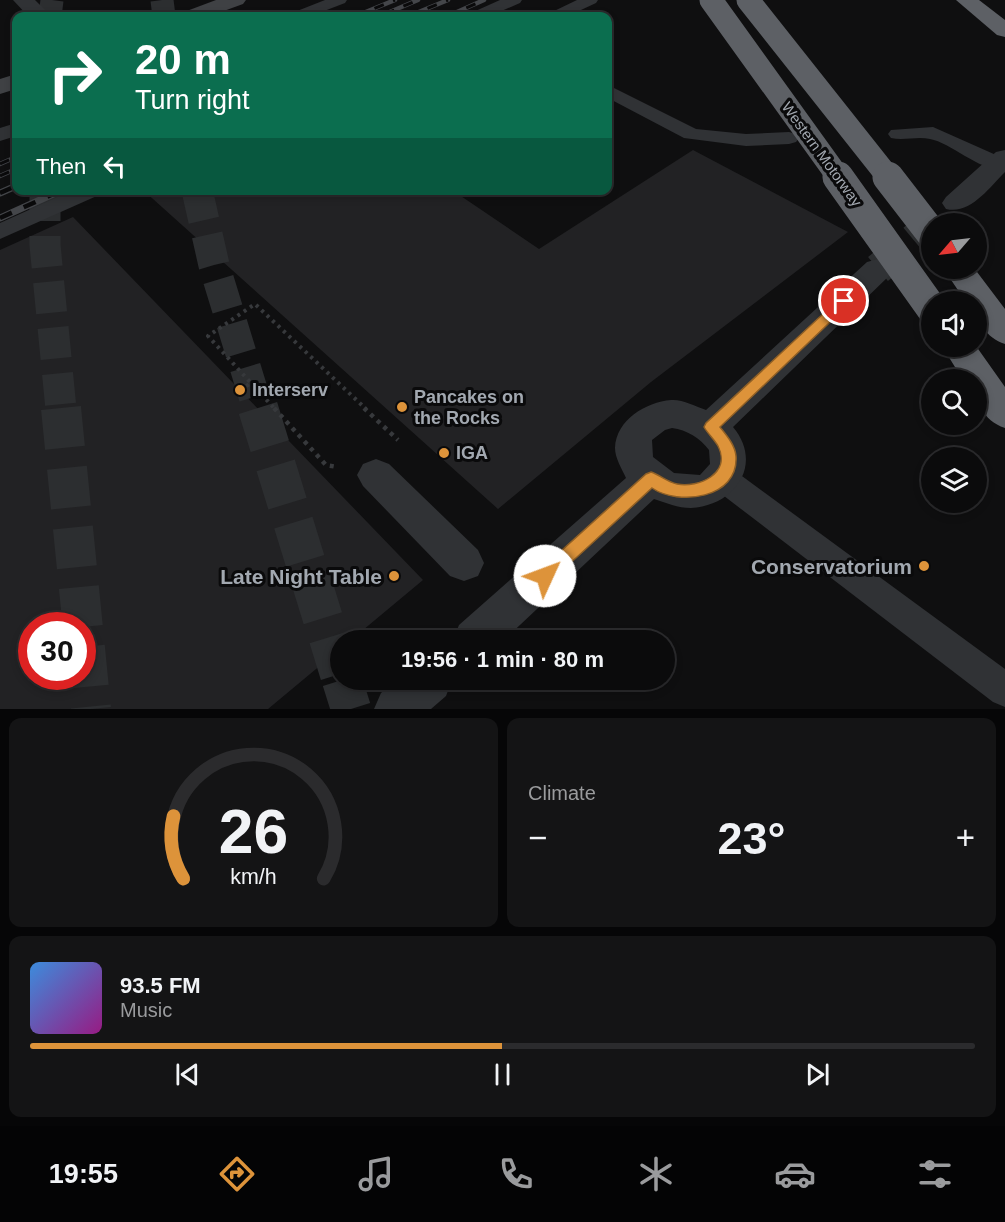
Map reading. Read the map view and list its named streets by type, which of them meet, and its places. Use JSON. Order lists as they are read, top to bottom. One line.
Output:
{"streets":{"highway":["Western Motorway"]},"places":["Interserv","Pancakes on the Rocks","IGA","Conservatorium","Late Night Table"],"north":"bottom left","page":{"turn":["20 m","Turn right"],"then":"Then","limit":"30","trip":"19:56 · 1 min · 80 m","tile":"Climate","heat":["−","23°","+"],"song":["93.5 FM","Music"],"tabs":"19:55","gauge":["26","km/h"]}}
